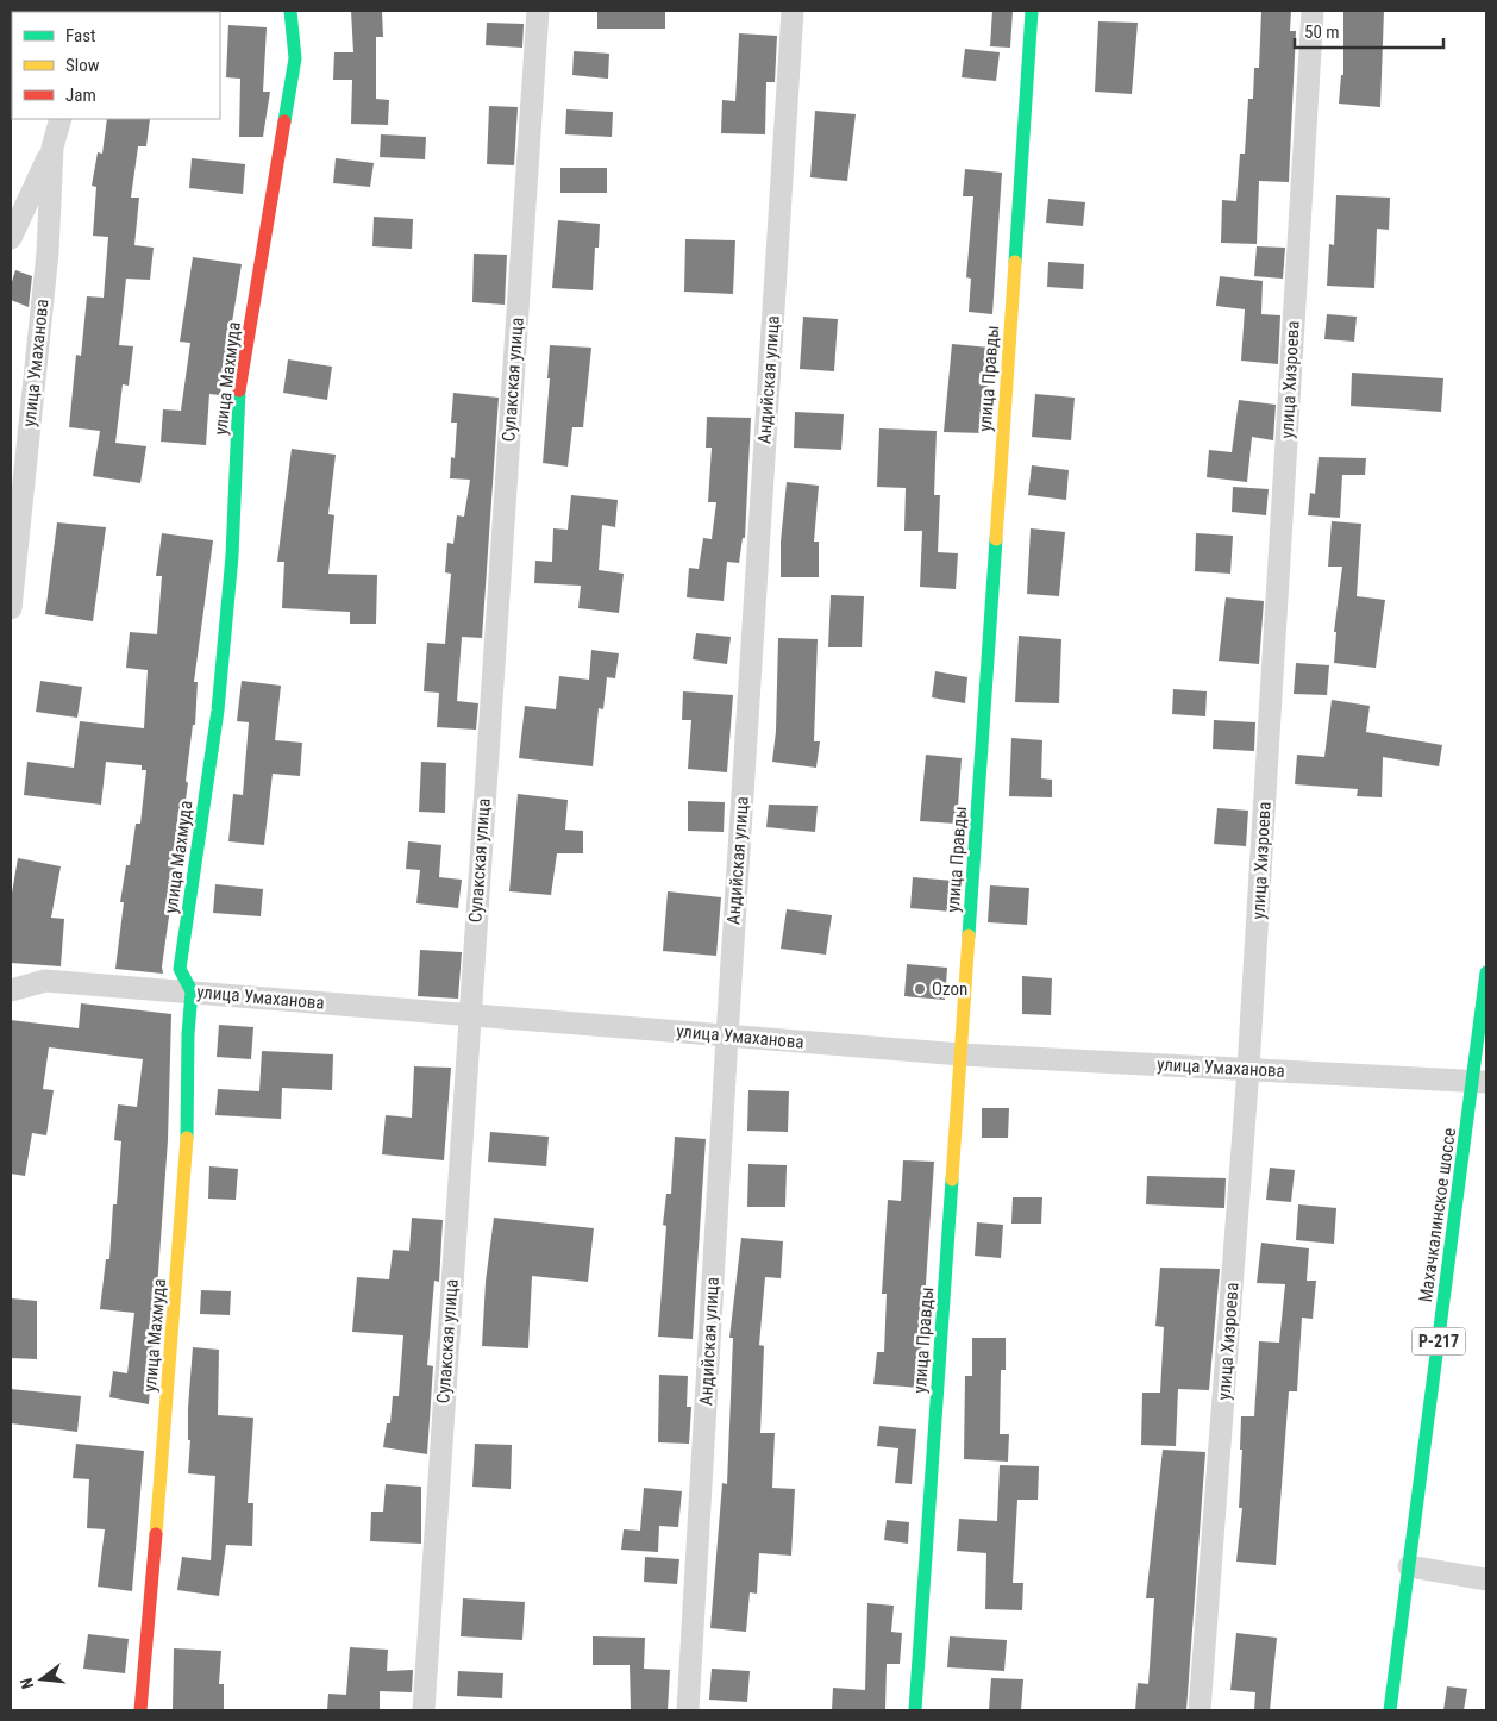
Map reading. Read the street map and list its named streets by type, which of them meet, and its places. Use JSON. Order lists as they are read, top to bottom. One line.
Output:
{"streets":{"main road":["улица Махмуда","улица Правды","Махачкалинское шоссе","Р-217"],"street":["улица Умаханова","Сулакская улица","Андийская улица","улица Хизроева"]},"crossings":[["улица Умаханова","улица Махмуда"],["улица Умаханова","улица Правды"],["улица Умаханова","Сулакская улица"],["улица Умаханова","Андийская улица"],["улица Умаханова","улица Хизроева"],["улица Умаханова","Махачкалинское шоссе"]],"places":["Ozon"],"legend":["Fast","Slow","Jam"],"scale_bar":"50 m","north":"left"}
